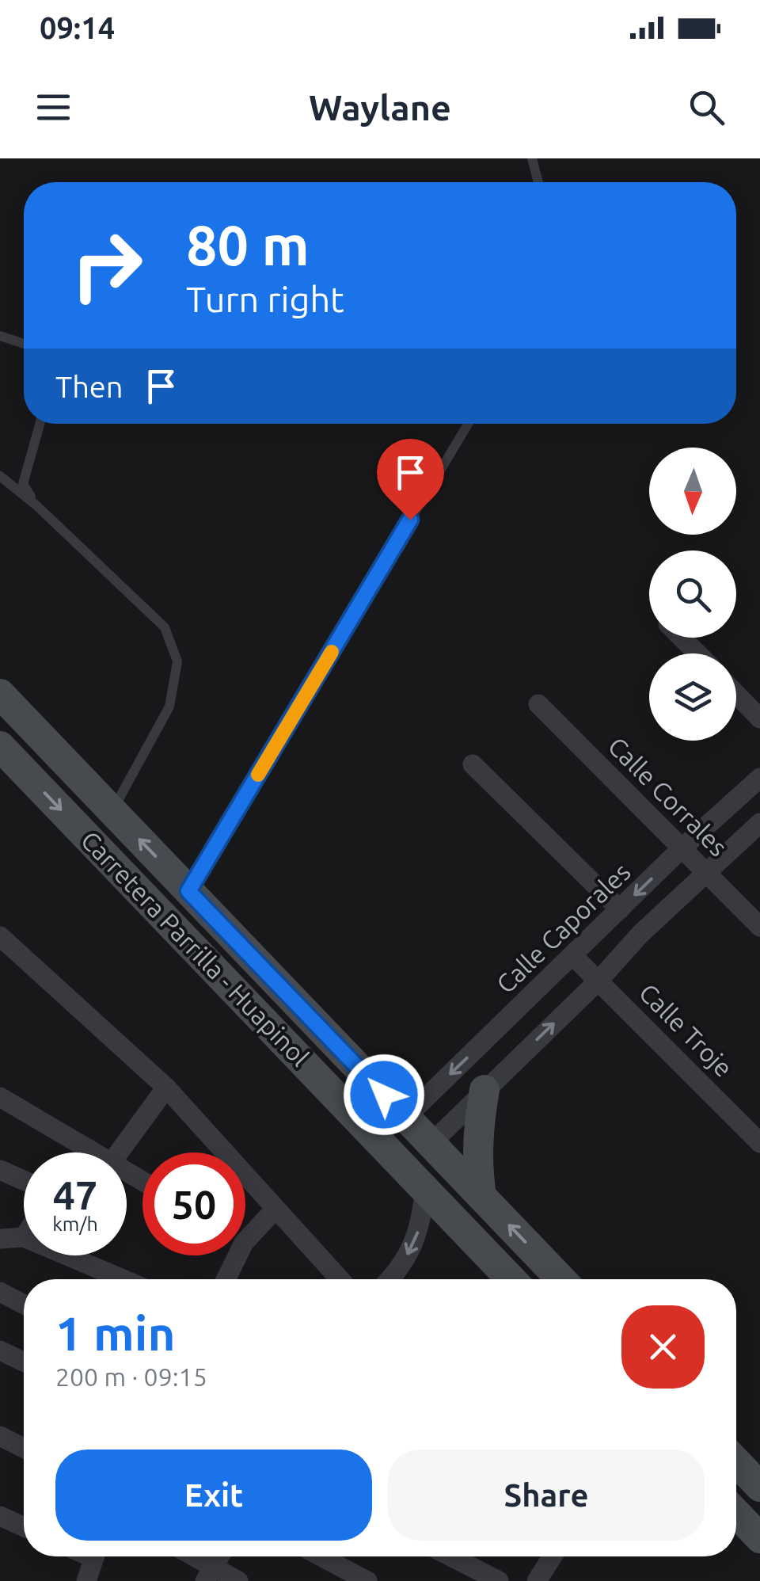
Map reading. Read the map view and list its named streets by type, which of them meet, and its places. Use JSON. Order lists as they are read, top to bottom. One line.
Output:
{"streets":{"main road":["Carretera Parrilla - Huapinol"],"street":["Calle Corrales","Calle Caporales","Calle Troje"]},"crossings":[["Calle Corrales","Calle Caporales"],["Calle Caporales","Carretera Parrilla - Huapinol"],["Calle Caporales","Calle Troje"]],"north":"bottom","page":{"status":"09:14","header":"Waylane","turn":["80 m","Turn right"],"then":"Then","speed":"47 km/h","limit":"50","heading":["1 min","200 m · 09:15"],"buttons":["Exit","Share"]}}
